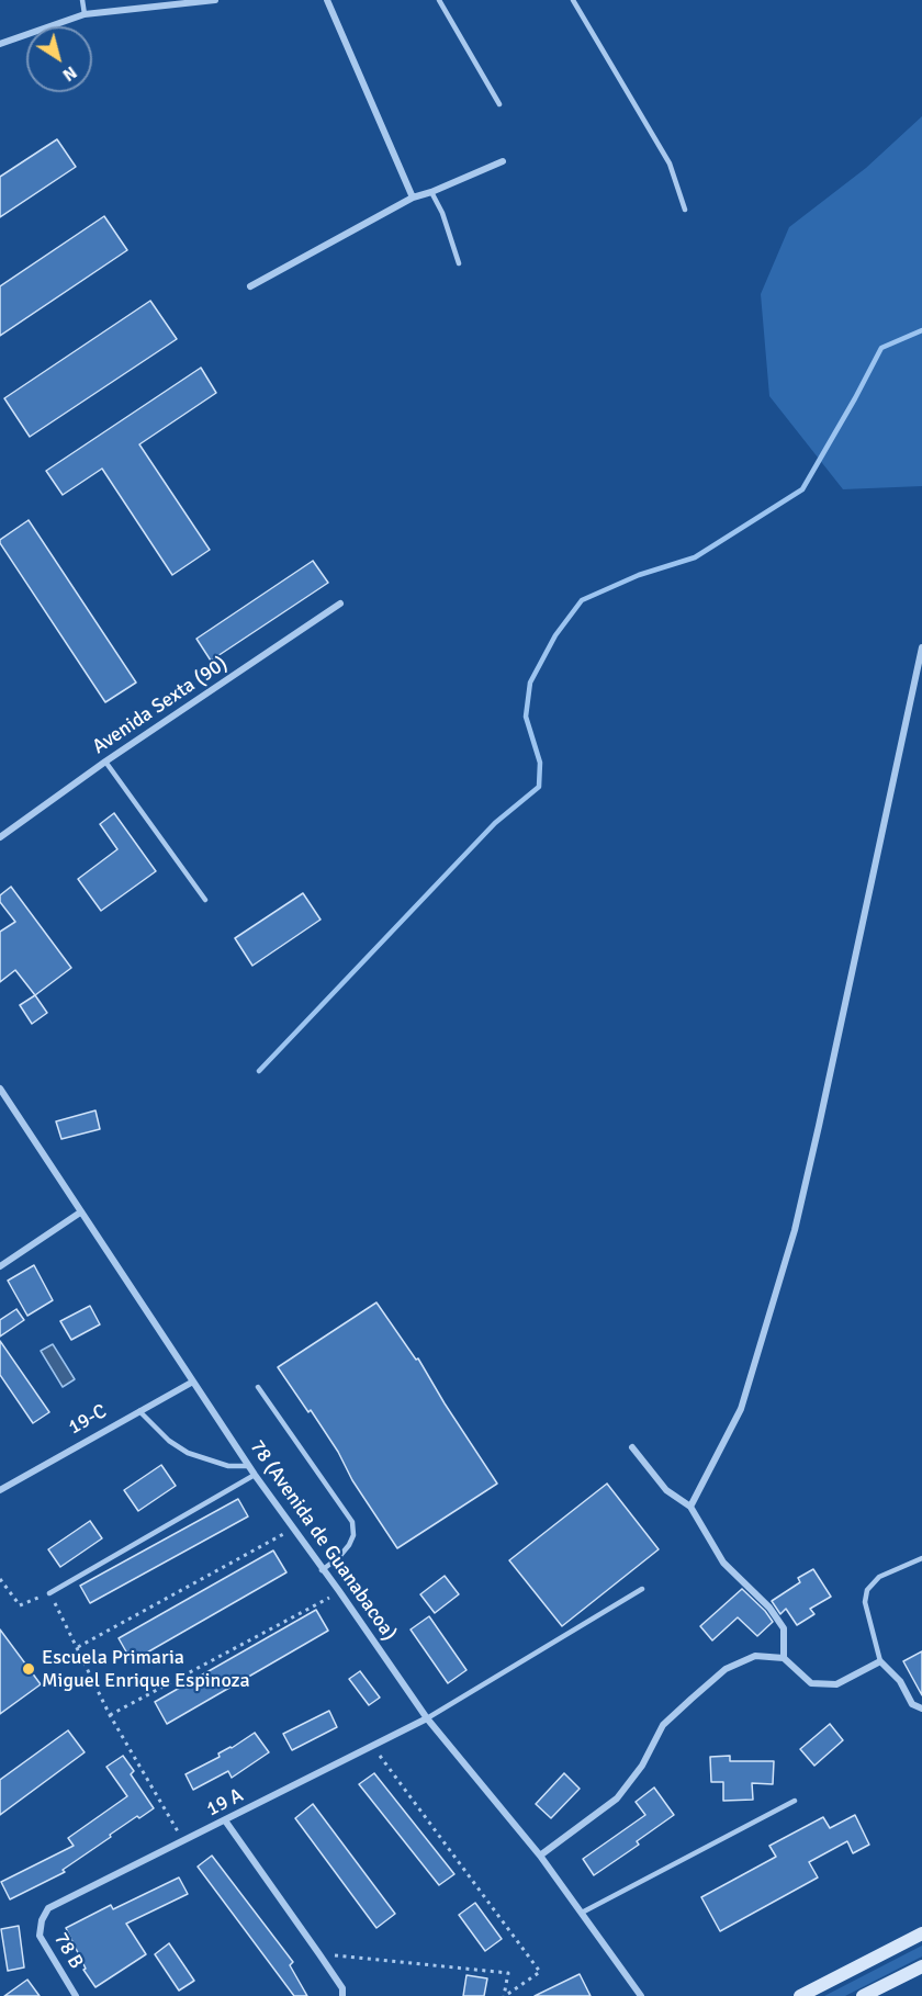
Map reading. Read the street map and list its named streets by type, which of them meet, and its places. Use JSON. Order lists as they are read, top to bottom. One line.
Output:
{"streets":{"street":["Avenida Sexta (90)","19-C","78 (Avenida de Guanabacoa)","19 A","78 B"]},"crossings":[["19-C","78 (Avenida de Guanabacoa)"],["78 (Avenida de Guanabacoa)","19 A"],["19 A","78 B"]],"places":["Escuela Primaria Miguel Enrique Espinoza"],"north":"bottom right"}
